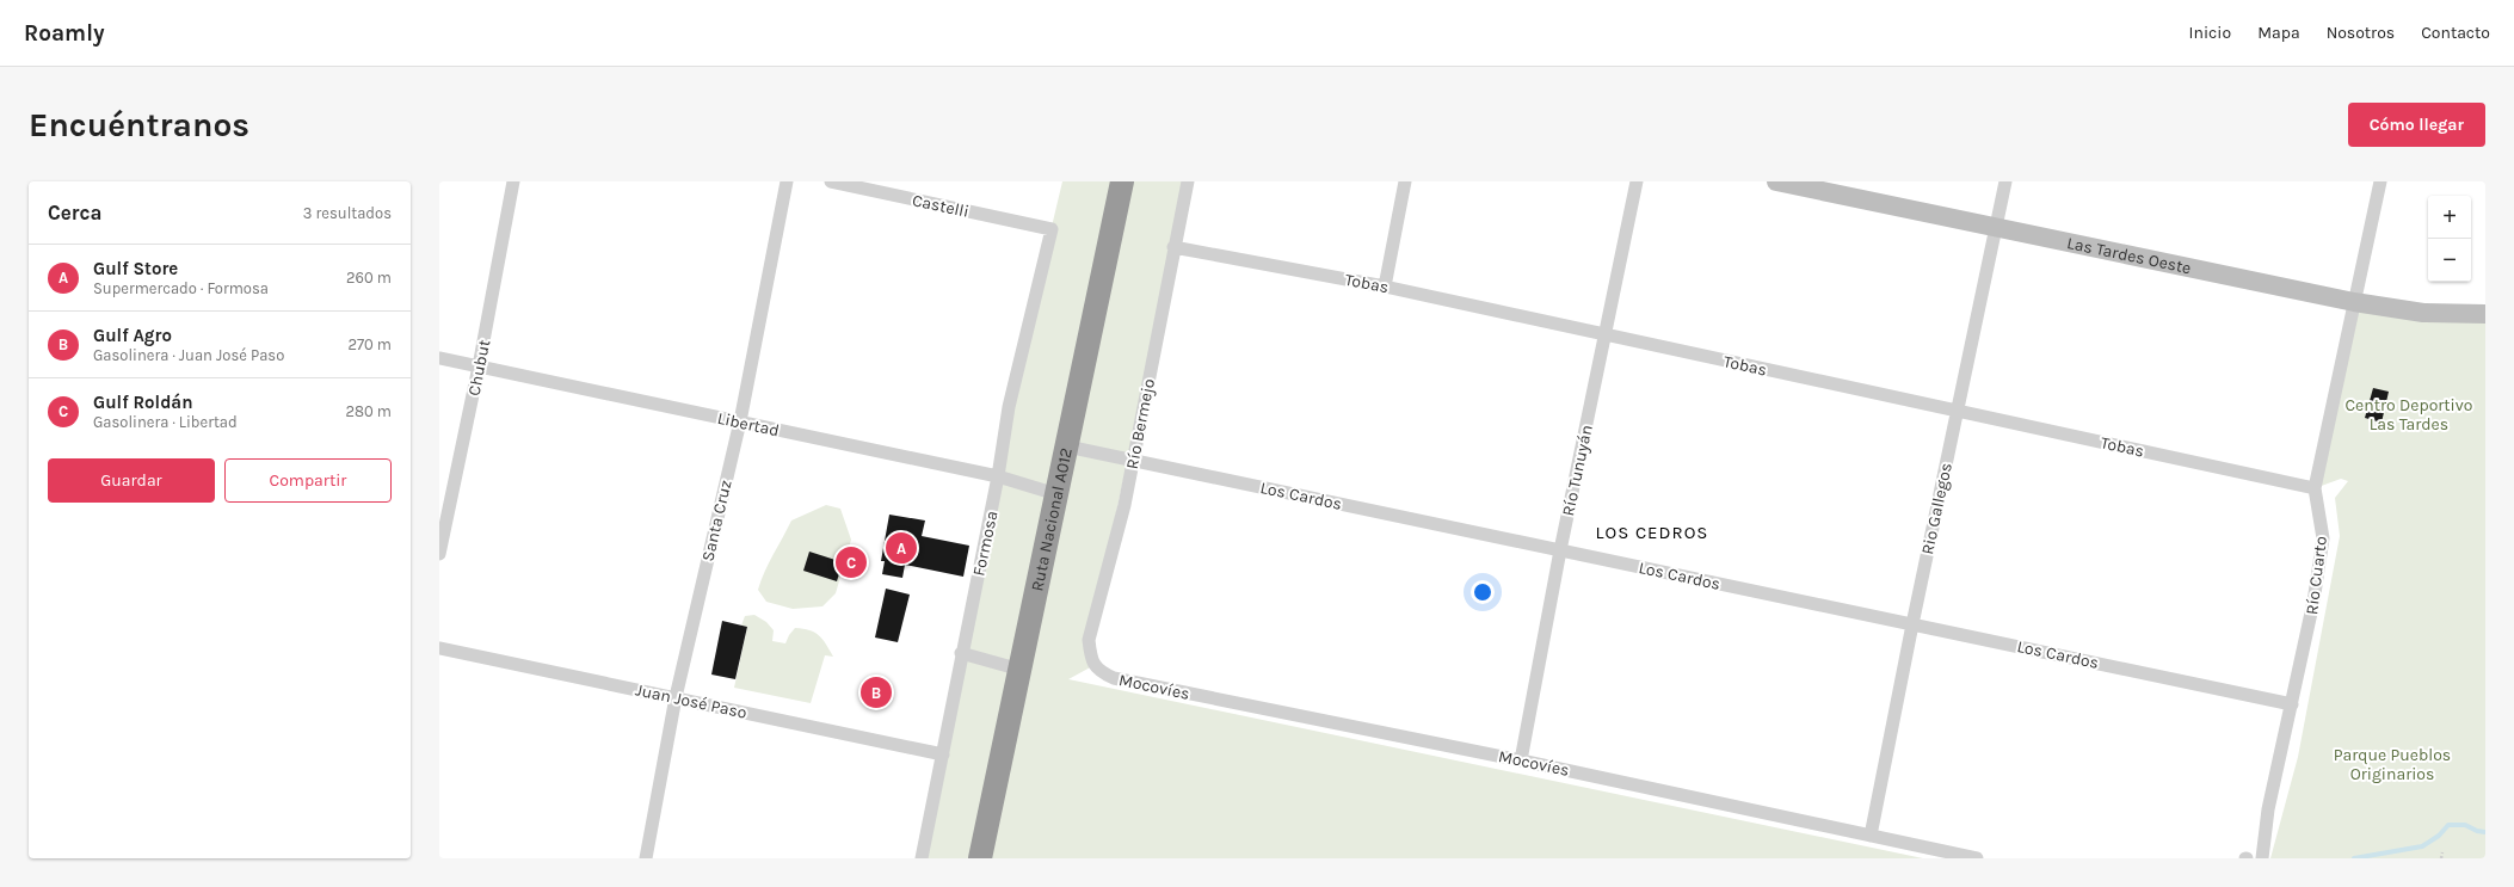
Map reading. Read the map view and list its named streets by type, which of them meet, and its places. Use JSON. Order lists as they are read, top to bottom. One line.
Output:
{"streets":{"highway":["Ruta Nacional A012"],"street":["Castelli","Las Tardes Oeste","Tobas","Chubut","Libertad","Río Bermejo","Río Tunuyán","Los Cardos","Rio Gallegos","Santa Cruz","Formosa","Río Cuarto","Mocovíes","Juan José Paso"]},"crossings":[["Castelli","Formosa"],["Las Tardes Oeste","Rio Gallegos"],["Las Tardes Oeste","Río Cuarto"],["Tobas","Río Bermejo"],["Tobas","Río Tunuyán"],["Tobas","Rio Gallegos"],["Tobas","Río Cuarto"],["Chubut","Libertad"],["Libertad","Santa Cruz"],["Libertad","Ruta Nacional A012"],["Libertad","Formosa"],["Río Bermejo","Los Cardos"],["Río Bermejo","Mocovíes"],["Río Tunuyán","Los Cardos"],["Río Tunuyán","Mocovíes"],["Los Cardos","Rio Gallegos"],["Los Cardos","Ruta Nacional A012"],["Los Cardos","Río Cuarto"],["Rio Gallegos","Mocovíes"],["Santa Cruz","Juan José Paso"],["Formosa","Juan José Paso"]],"districts":["LOS CEDROS"],"parks":["Centro Deportivo Las Tardes","Parque Pueblos Originarios"],"page":{"header":"Roamly","nav":["Inicio","Mapa","Nosotros","Contacto"],"buttons":["Cómo llegar",["Guardar","Compartir"]],"title":"Encuéntranos","heading":["Cerca","3 resultados"],"map_buttons":["+","−"],"list":[{"mark":"A","name":"Gulf Store","note":"Supermercado · Formosa","value":"260 m"},{"mark":"B","name":"Gulf Agro","note":"Gasolinera · Juan José Paso","value":"270 m"},{"mark":"C","name":"Gulf Roldán","note":"Gasolinera · Libertad","value":"280 m"}],"pins":["A","C","B"]}}
